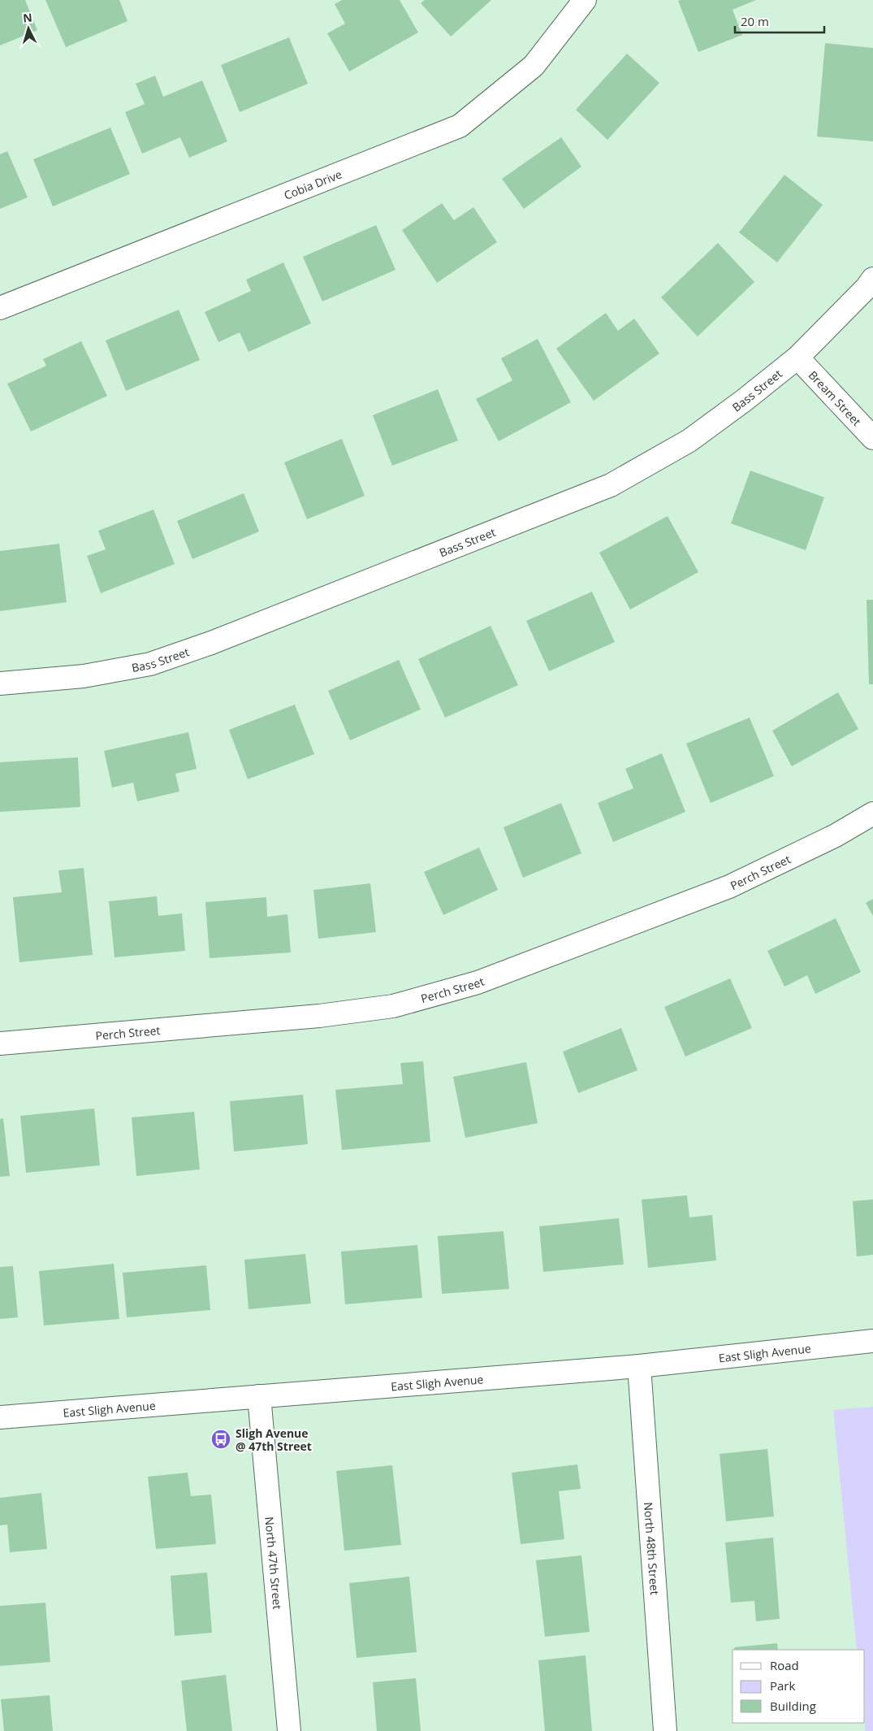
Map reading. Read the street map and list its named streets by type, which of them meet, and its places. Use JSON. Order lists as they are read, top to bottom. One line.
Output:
{"streets":{"street":["Cobia Drive","Bass Street","Bream Street","Perch Street","East Sligh Avenue","North 48th Street","North 47th Street"]},"crossings":[["Bass Street","Bream Street"],["East Sligh Avenue","North 48th Street"],["East Sligh Avenue","North 47th Street"]],"places":{"bus stop":["Sligh Avenue @ 47th Street"]},"legend":["Road","Park","Building"],"scale_bar":"20 m","north":"top"}
